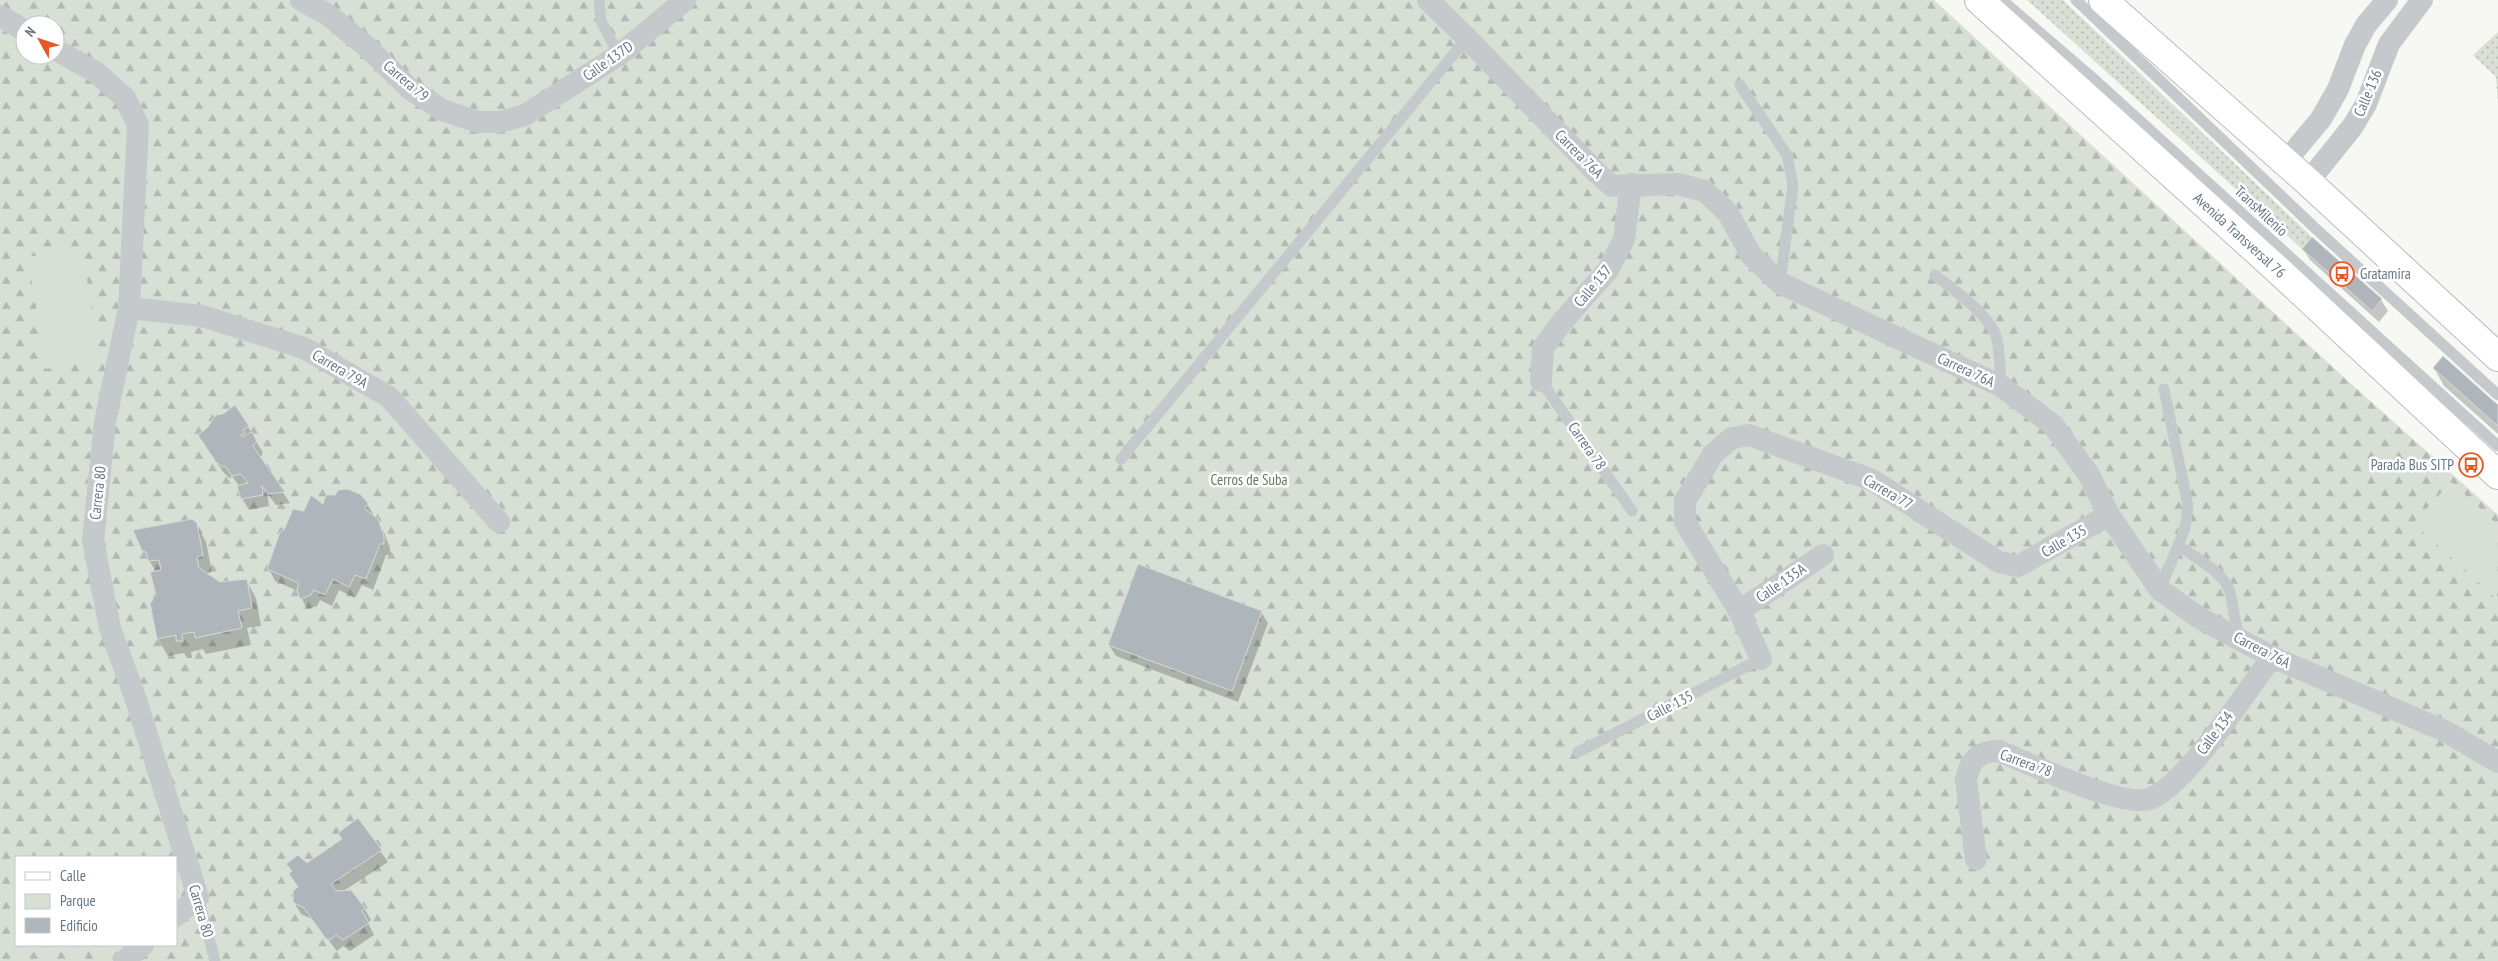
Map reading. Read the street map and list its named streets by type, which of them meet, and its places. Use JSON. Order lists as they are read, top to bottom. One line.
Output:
{"streets":{"main road":["Avenida Transversal 76"],"street":["Calle 137D","Carrera 79","Calle 136","Carrera 76A","Calle 137","Carrera 79A","Carrera 78","Carrera 77","Carrera 80","Calle 135","Calle 135A","Calle 134"],"lane":["TransMilenio"]},"crossings":[["Calle 137D","Carrera 79"],["Carrera 76A","Calle 137"],["Carrera 76A","Calle 135"],["Carrera 76A","Calle 134"],["Calle 137","Carrera 78"],["Carrera 79A","Carrera 80"],["Carrera 78","Calle 134"],["Carrera 77","Calle 135"],["Carrera 77","Calle 135A"]],"parks":["Cerros de Suba"],"places":{"bus stop":["Gratamira","Parada Bus SITP"]},"legend":["Calle","Parque","Edificio"],"north":"top left"}
